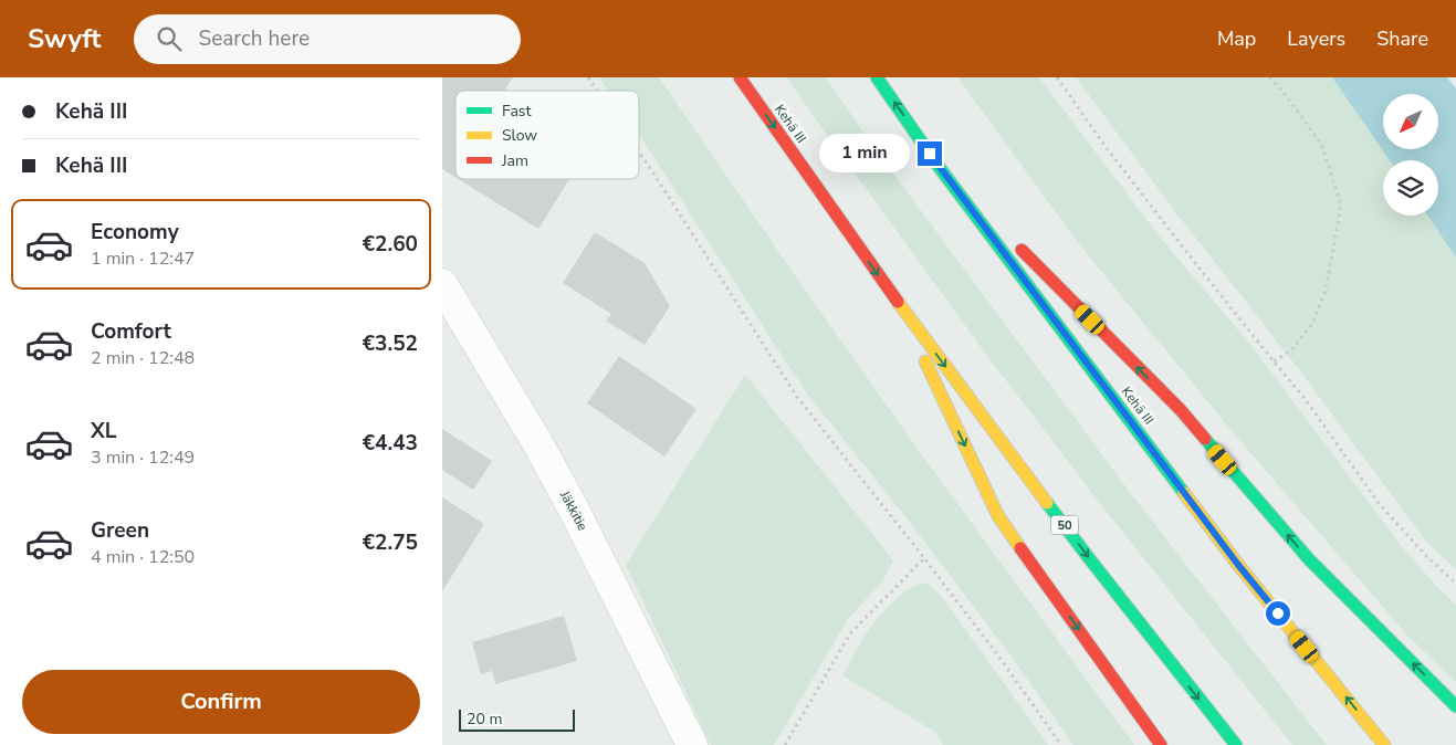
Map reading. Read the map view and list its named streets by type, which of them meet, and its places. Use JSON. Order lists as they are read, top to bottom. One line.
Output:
{"streets":{"highway":["Kehä III","50"],"street":["Jäkkitie"]},"legend":["Fast","Slow","Jam"],"scale_bar":"20 m","north":"bottom left","page":{"header":"Swyft","search":"Search here","nav":["Map","Layers","Share"],"banner":["Kehä III","Kehä III"],"bubble":"1 min","list":[{"name":"Economy","note":"1 min · 12:47","value":"€2.60"},{"name":"Comfort","note":"2 min · 12:48","value":"€3.52"},{"name":"XL","note":"3 min · 12:49","value":"€4.43"},{"name":"Green","note":"4 min · 12:50","value":"€2.75"}],"buttons":"Confirm","scale":"20 m"}}
